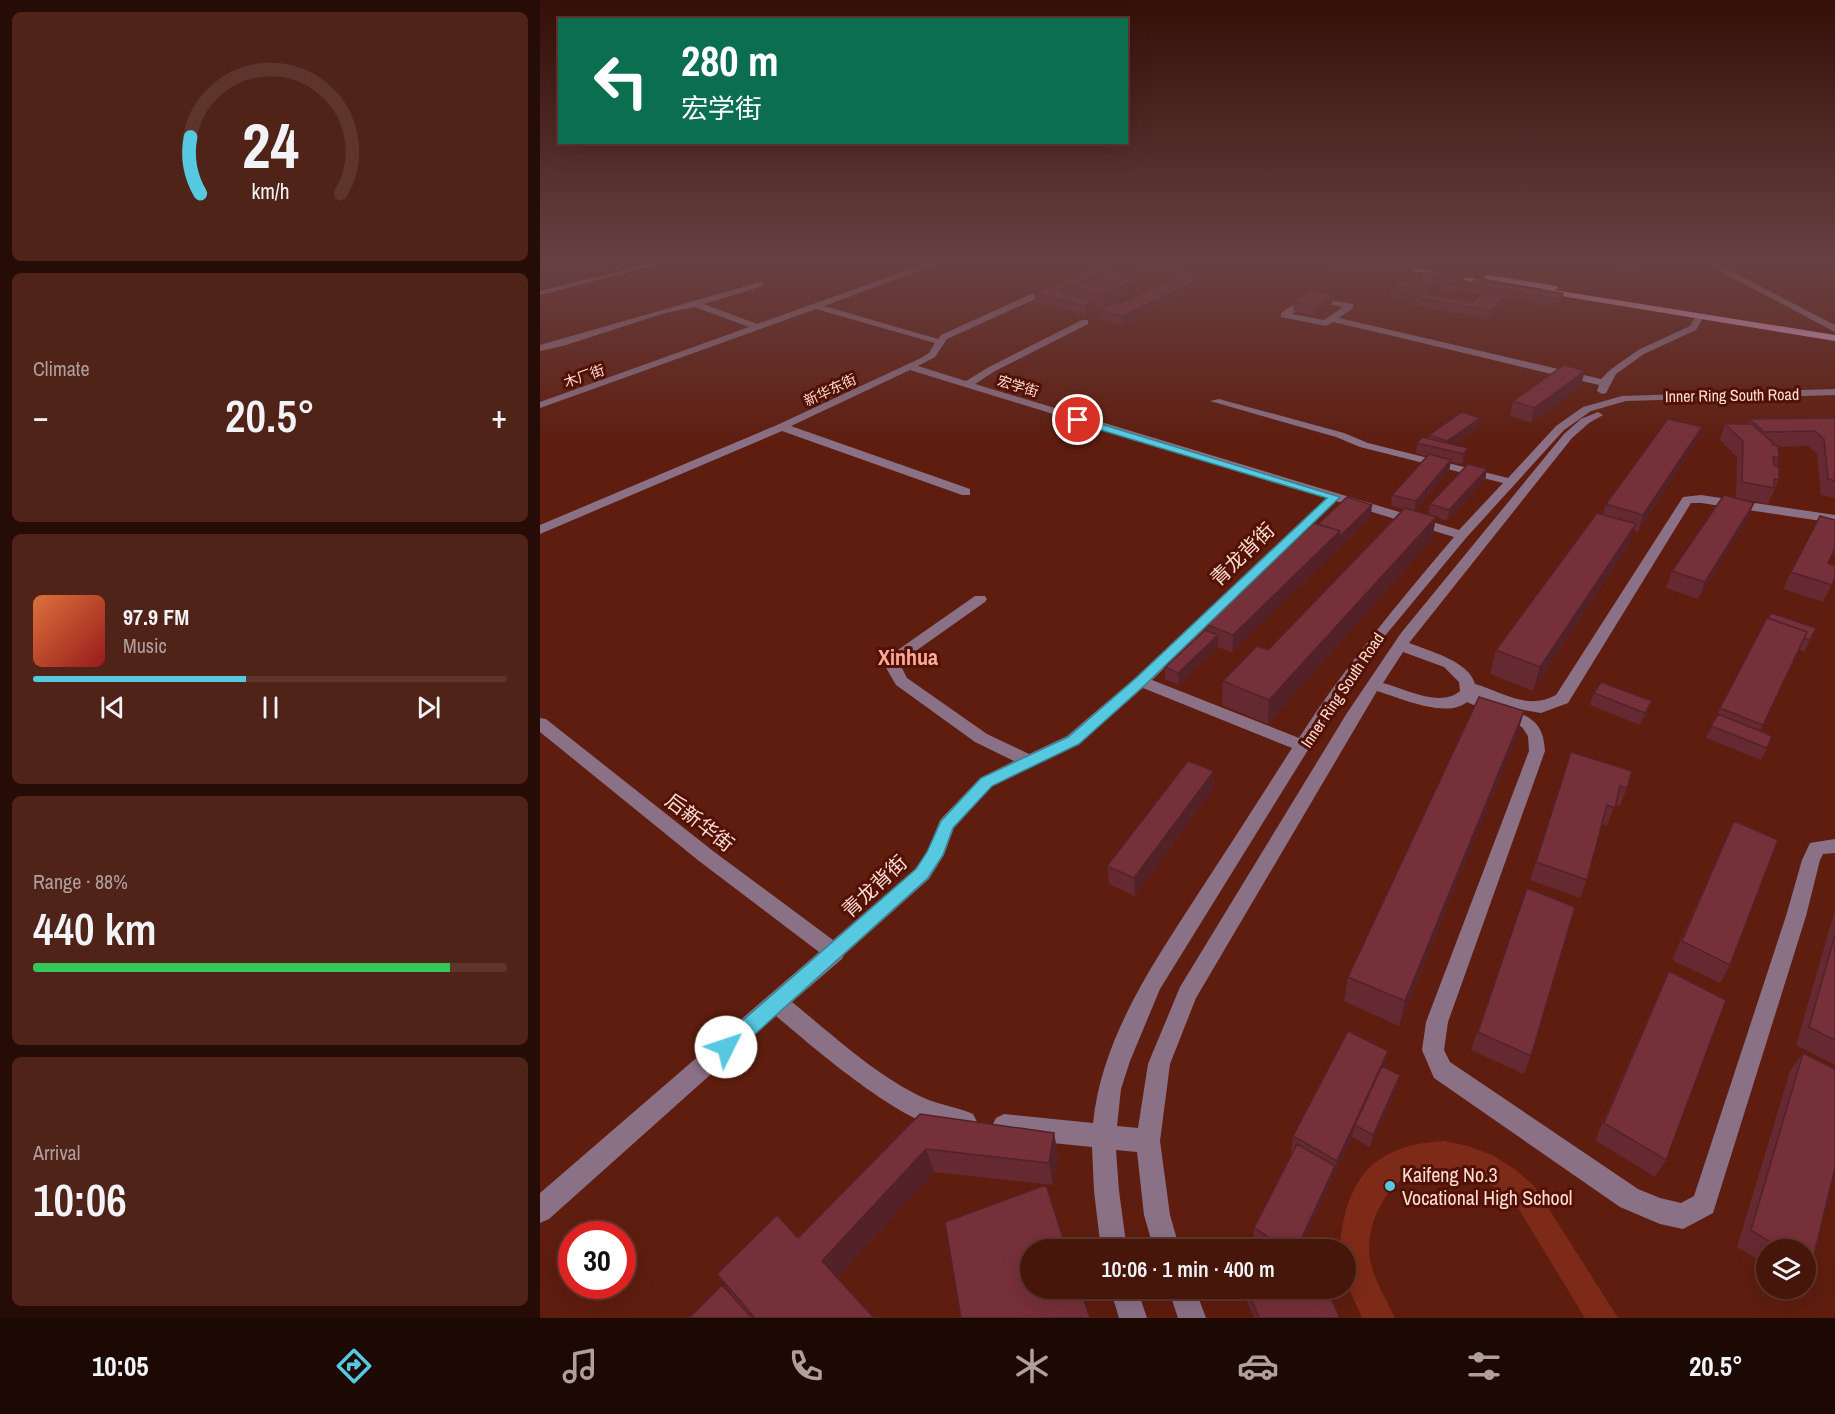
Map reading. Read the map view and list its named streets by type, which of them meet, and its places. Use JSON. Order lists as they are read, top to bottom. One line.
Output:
{"streets":{"street":["木厂街","宏学街","新华东街","Inner Ring South Road","青龙背街","后新华街"]},"crossings":[["宏学街","新华东街"],["宏学街","Inner Ring South Road"],["宏学街","青龙背街"],["青龙背街","后新华街"]],"districts":["Xinhua"],"places":["Kaifeng No.3 Vocational High School"],"page":{"turn":["280 m","宏学街"],"tile":["Climate",["Range · 88%","440 km"],["Arrival","10:06"]],"heat":["−","20.5°","+"],"song":["97.9 FM","Music"],"limit":"30","trip":"10:06 · 1 min · 400 m","tabs":["10:05","20.5°"],"gauge":["24","km/h"]}}
